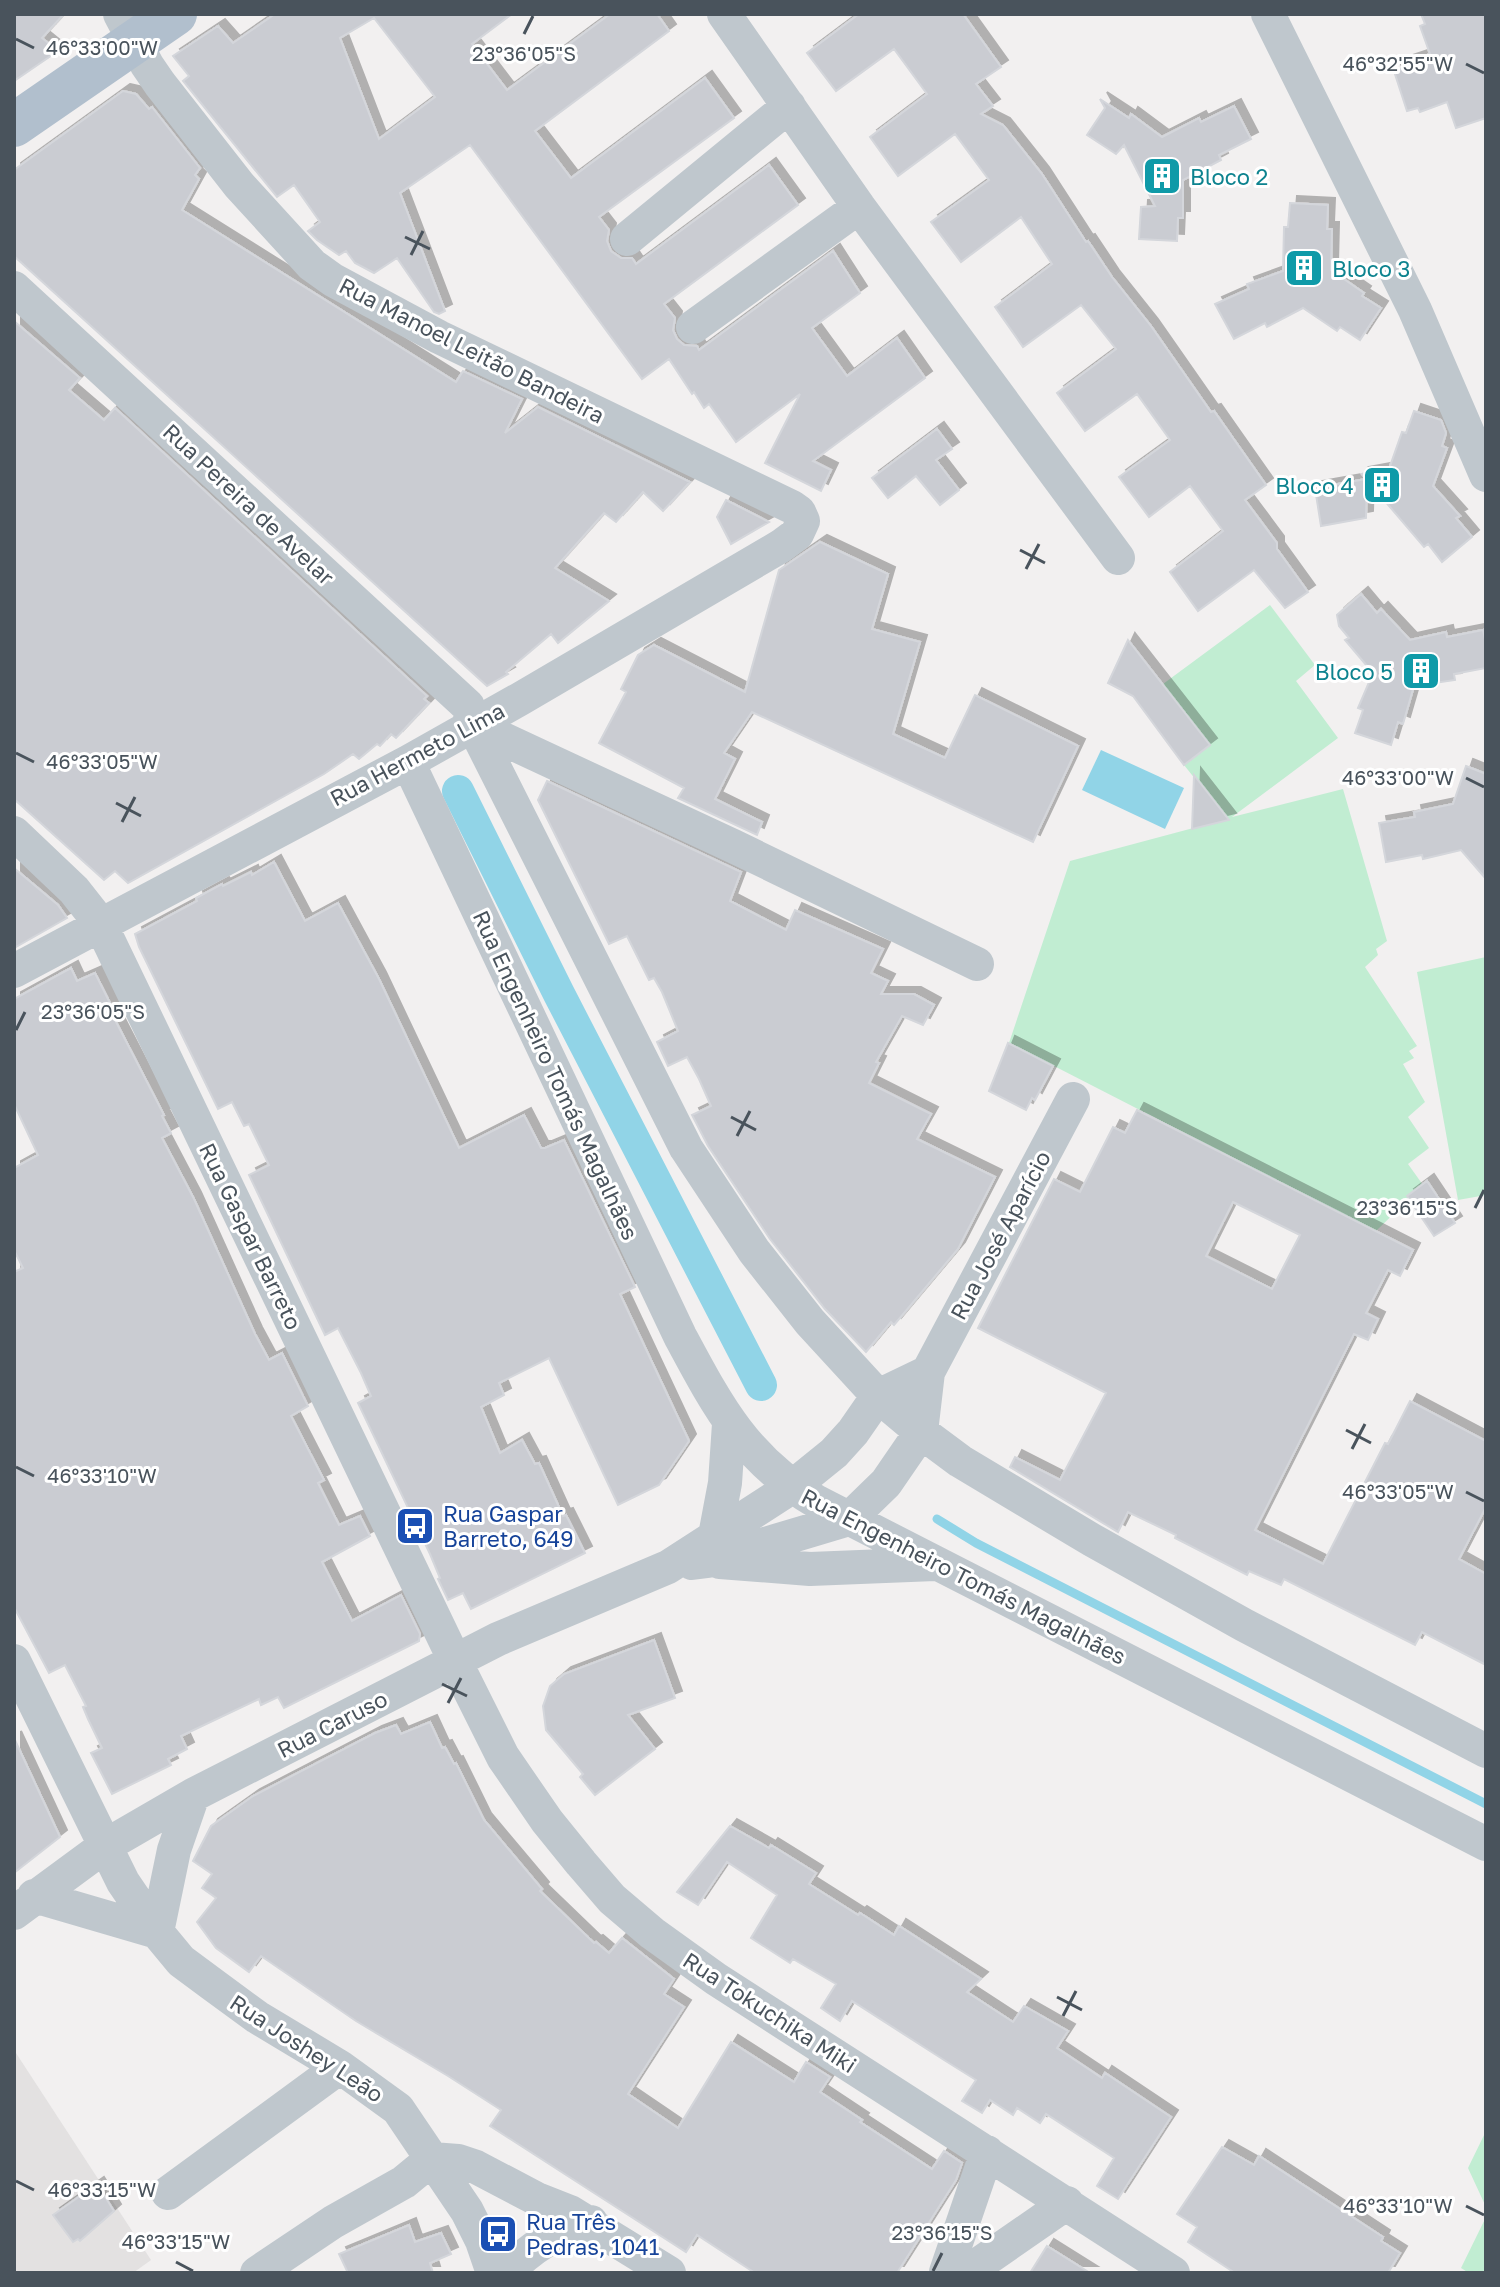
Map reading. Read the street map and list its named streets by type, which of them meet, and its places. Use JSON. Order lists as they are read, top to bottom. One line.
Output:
{"streets":{"street":["Rua Manoel Leitão Bandeira","Rua Pereira de Avelar","Rua Hermeto Lima","Rua Engenheiro Tomás Magalhães","Rua José Aparício","Rua Gaspar Barreto","Rua Caruso","Rua Tokuchika Miki","Rua Joshey Leão"]},"crossings":[["Rua Manoel Leitão Bandeira","Rua Hermeto Lima"],["Rua Pereira de Avelar","Rua Hermeto Lima"],["Rua Hermeto Lima","Rua Engenheiro Tomás Magalhães"],["Rua Hermeto Lima","Rua Gaspar Barreto"],["Rua Engenheiro Tomás Magalhães","Rua Caruso"],["Rua Gaspar Barreto","Rua Caruso"],["Rua Gaspar Barreto","Rua Tokuchika Miki"],["Rua Caruso","Rua Tokuchika Miki"],["Rua Caruso","Rua Joshey Leão"]],"places":{"building":["Bloco 2","Bloco 3","Bloco 4","Bloco 5"],"bus stop":["Rua Gaspar Barreto, 649","Rua Três Pedras, 1041"]},"coordinates":["46°33'00\"W","23°36'05\"S","46°32'55\"W","46°33'05\"W","23°36'15\"S","46°33'10\"W","46°33'15\"W"]}
